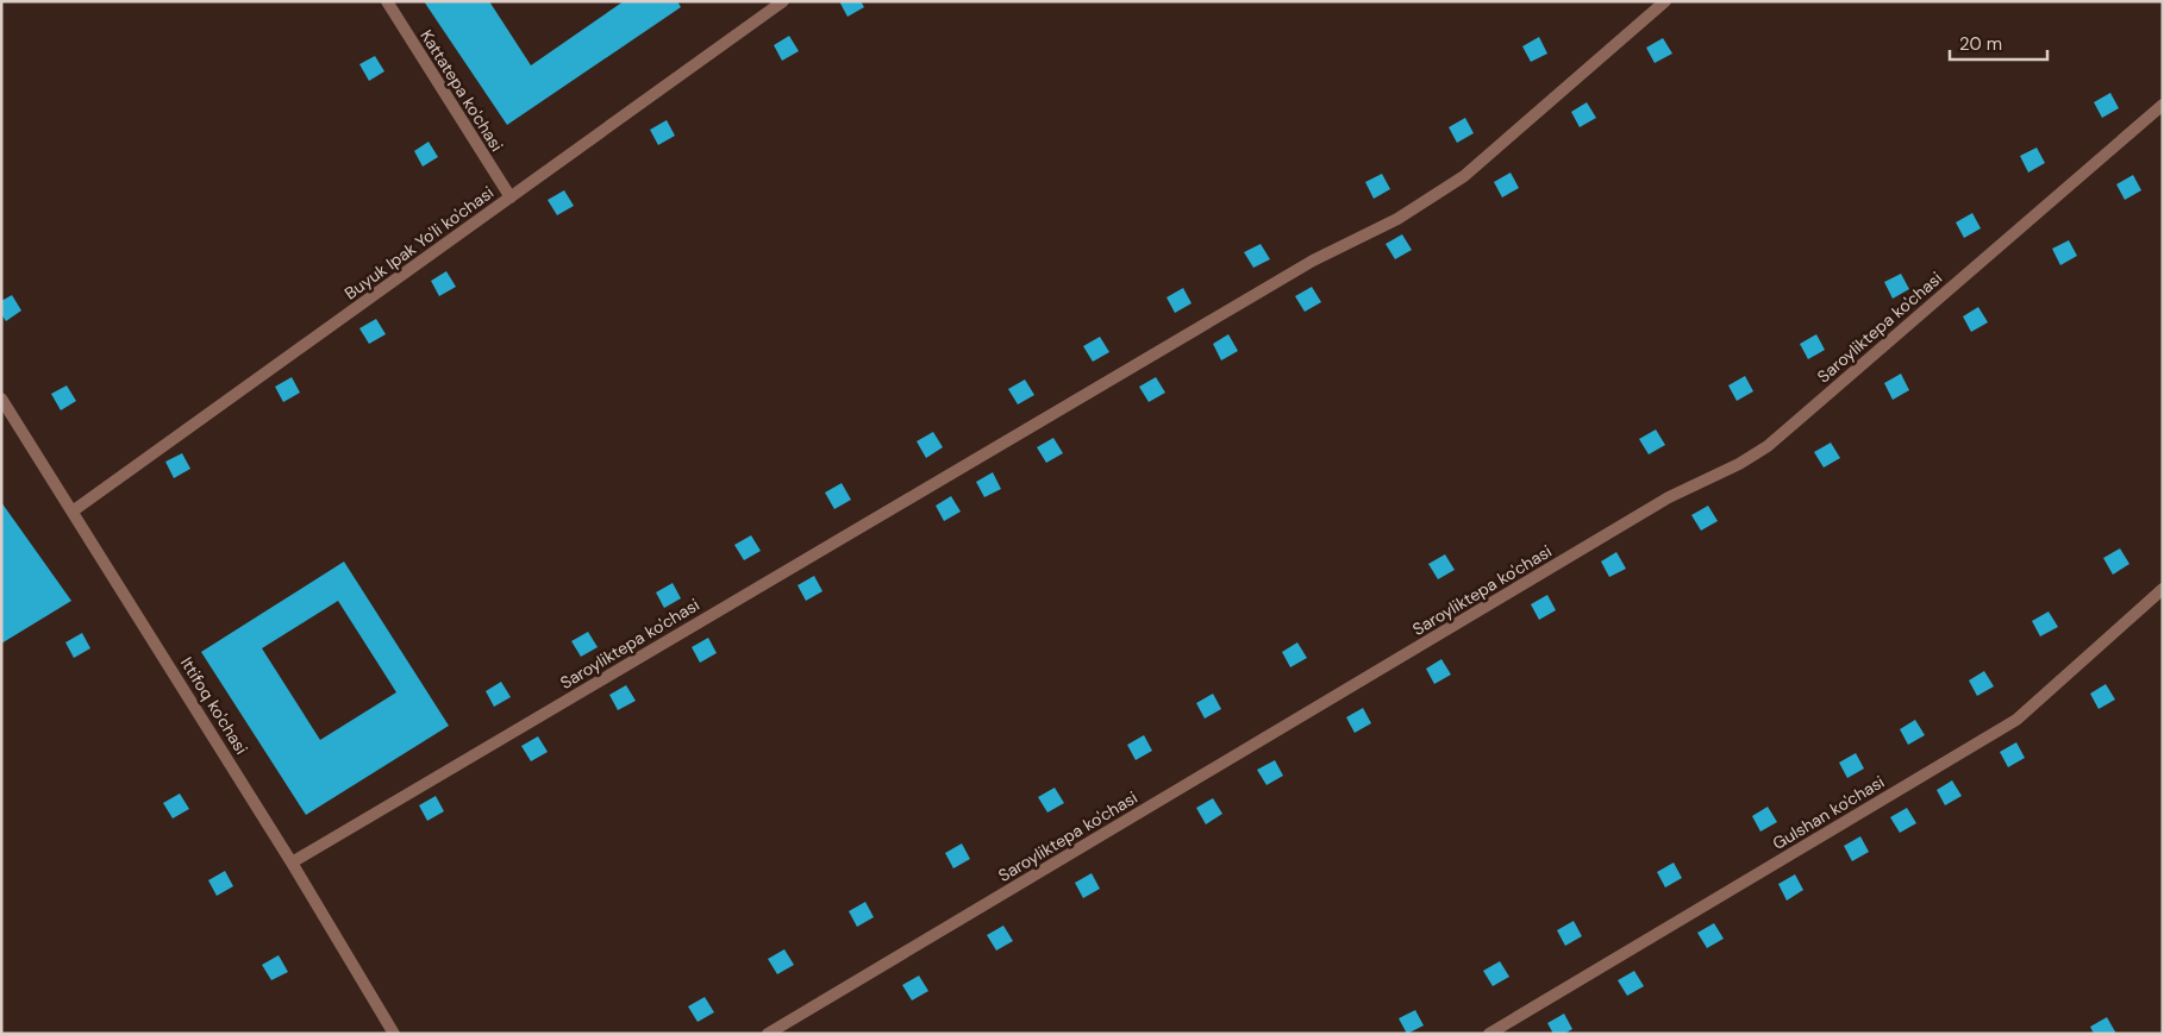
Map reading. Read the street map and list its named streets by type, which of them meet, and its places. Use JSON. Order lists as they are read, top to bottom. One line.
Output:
{"streets":{"street":["Kattatepa ko'chasi","Buyuk Ipak Yo'li ko'chasi","Saroyliktepa ko'chasi","Ittifoq ko'chasi","Gulshan ko'chasi"]},"crossings":[["Kattatepa ko'chasi","Buyuk Ipak Yo'li ko'chasi"],["Buyuk Ipak Yo'li ko'chasi","Ittifoq ko'chasi"],["Saroyliktepa ko'chasi","Ittifoq ko'chasi"]],"scale_bar":"20 m"}
